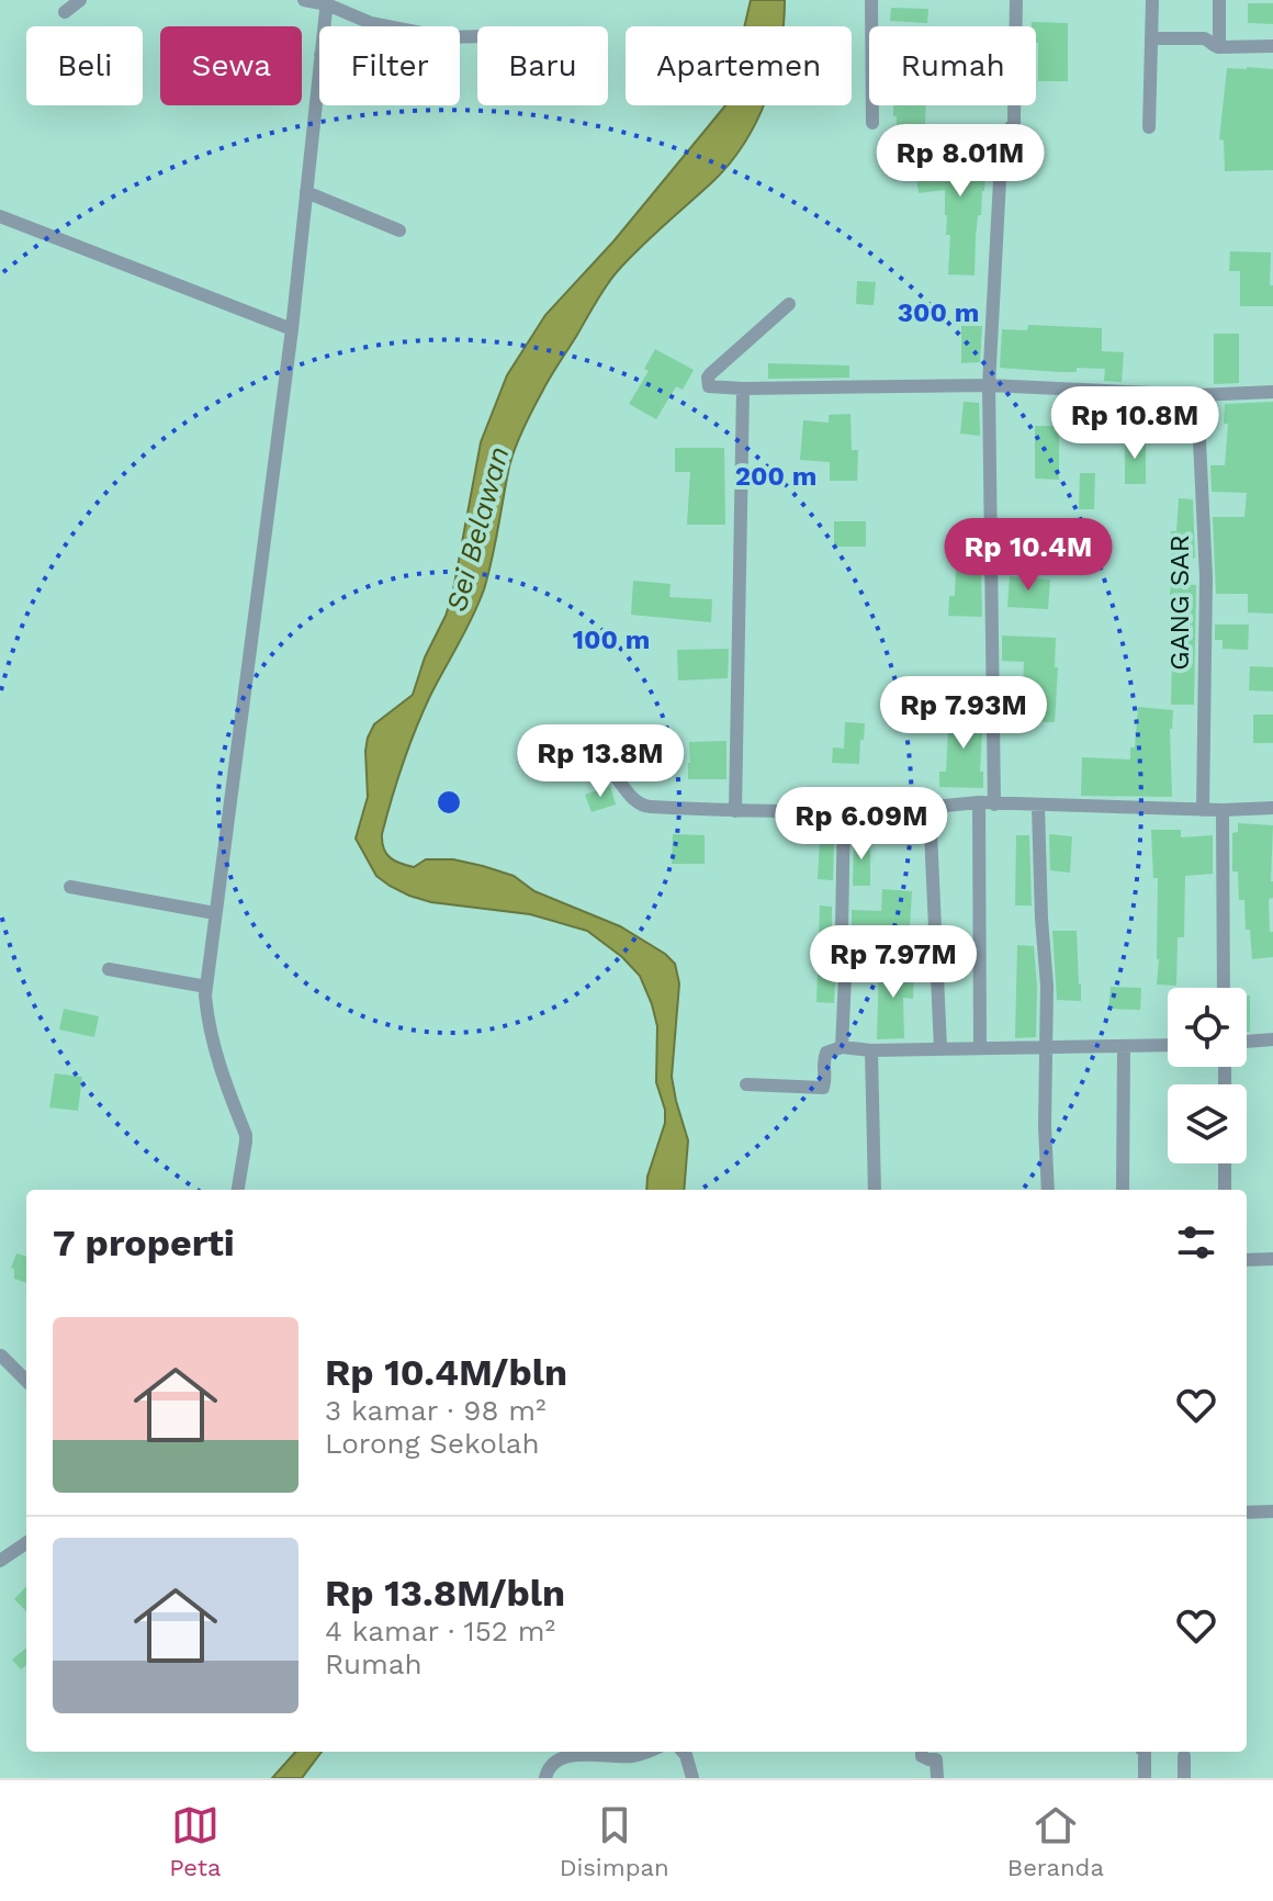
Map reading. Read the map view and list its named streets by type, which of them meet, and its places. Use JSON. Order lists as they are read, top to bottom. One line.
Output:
{"streets":{"street":["GANG SAR"]},"water":["Sei Belawan"],"page":{"chip":["Beli","Sewa","Filter","Baru","Apartemen","Rumah"],"price":["Rp 8.01M","Rp 10.8M","Rp 10.4M","Rp 7.93M","Rp 13.8M","Rp 6.09M","Rp 7.97M"],"heading":"7 properti","list":[{"name":"Rp 10.4M/bln","note":"3 kamar · 98 m² · Lorong Sekolah"},{"name":"Rp 13.8M/bln","note":"4 kamar · 152 m² · Rumah"}],"tabs":["Peta","Disimpan","Beranda"]},"rings":["300 m","200 m","100 m"]}
